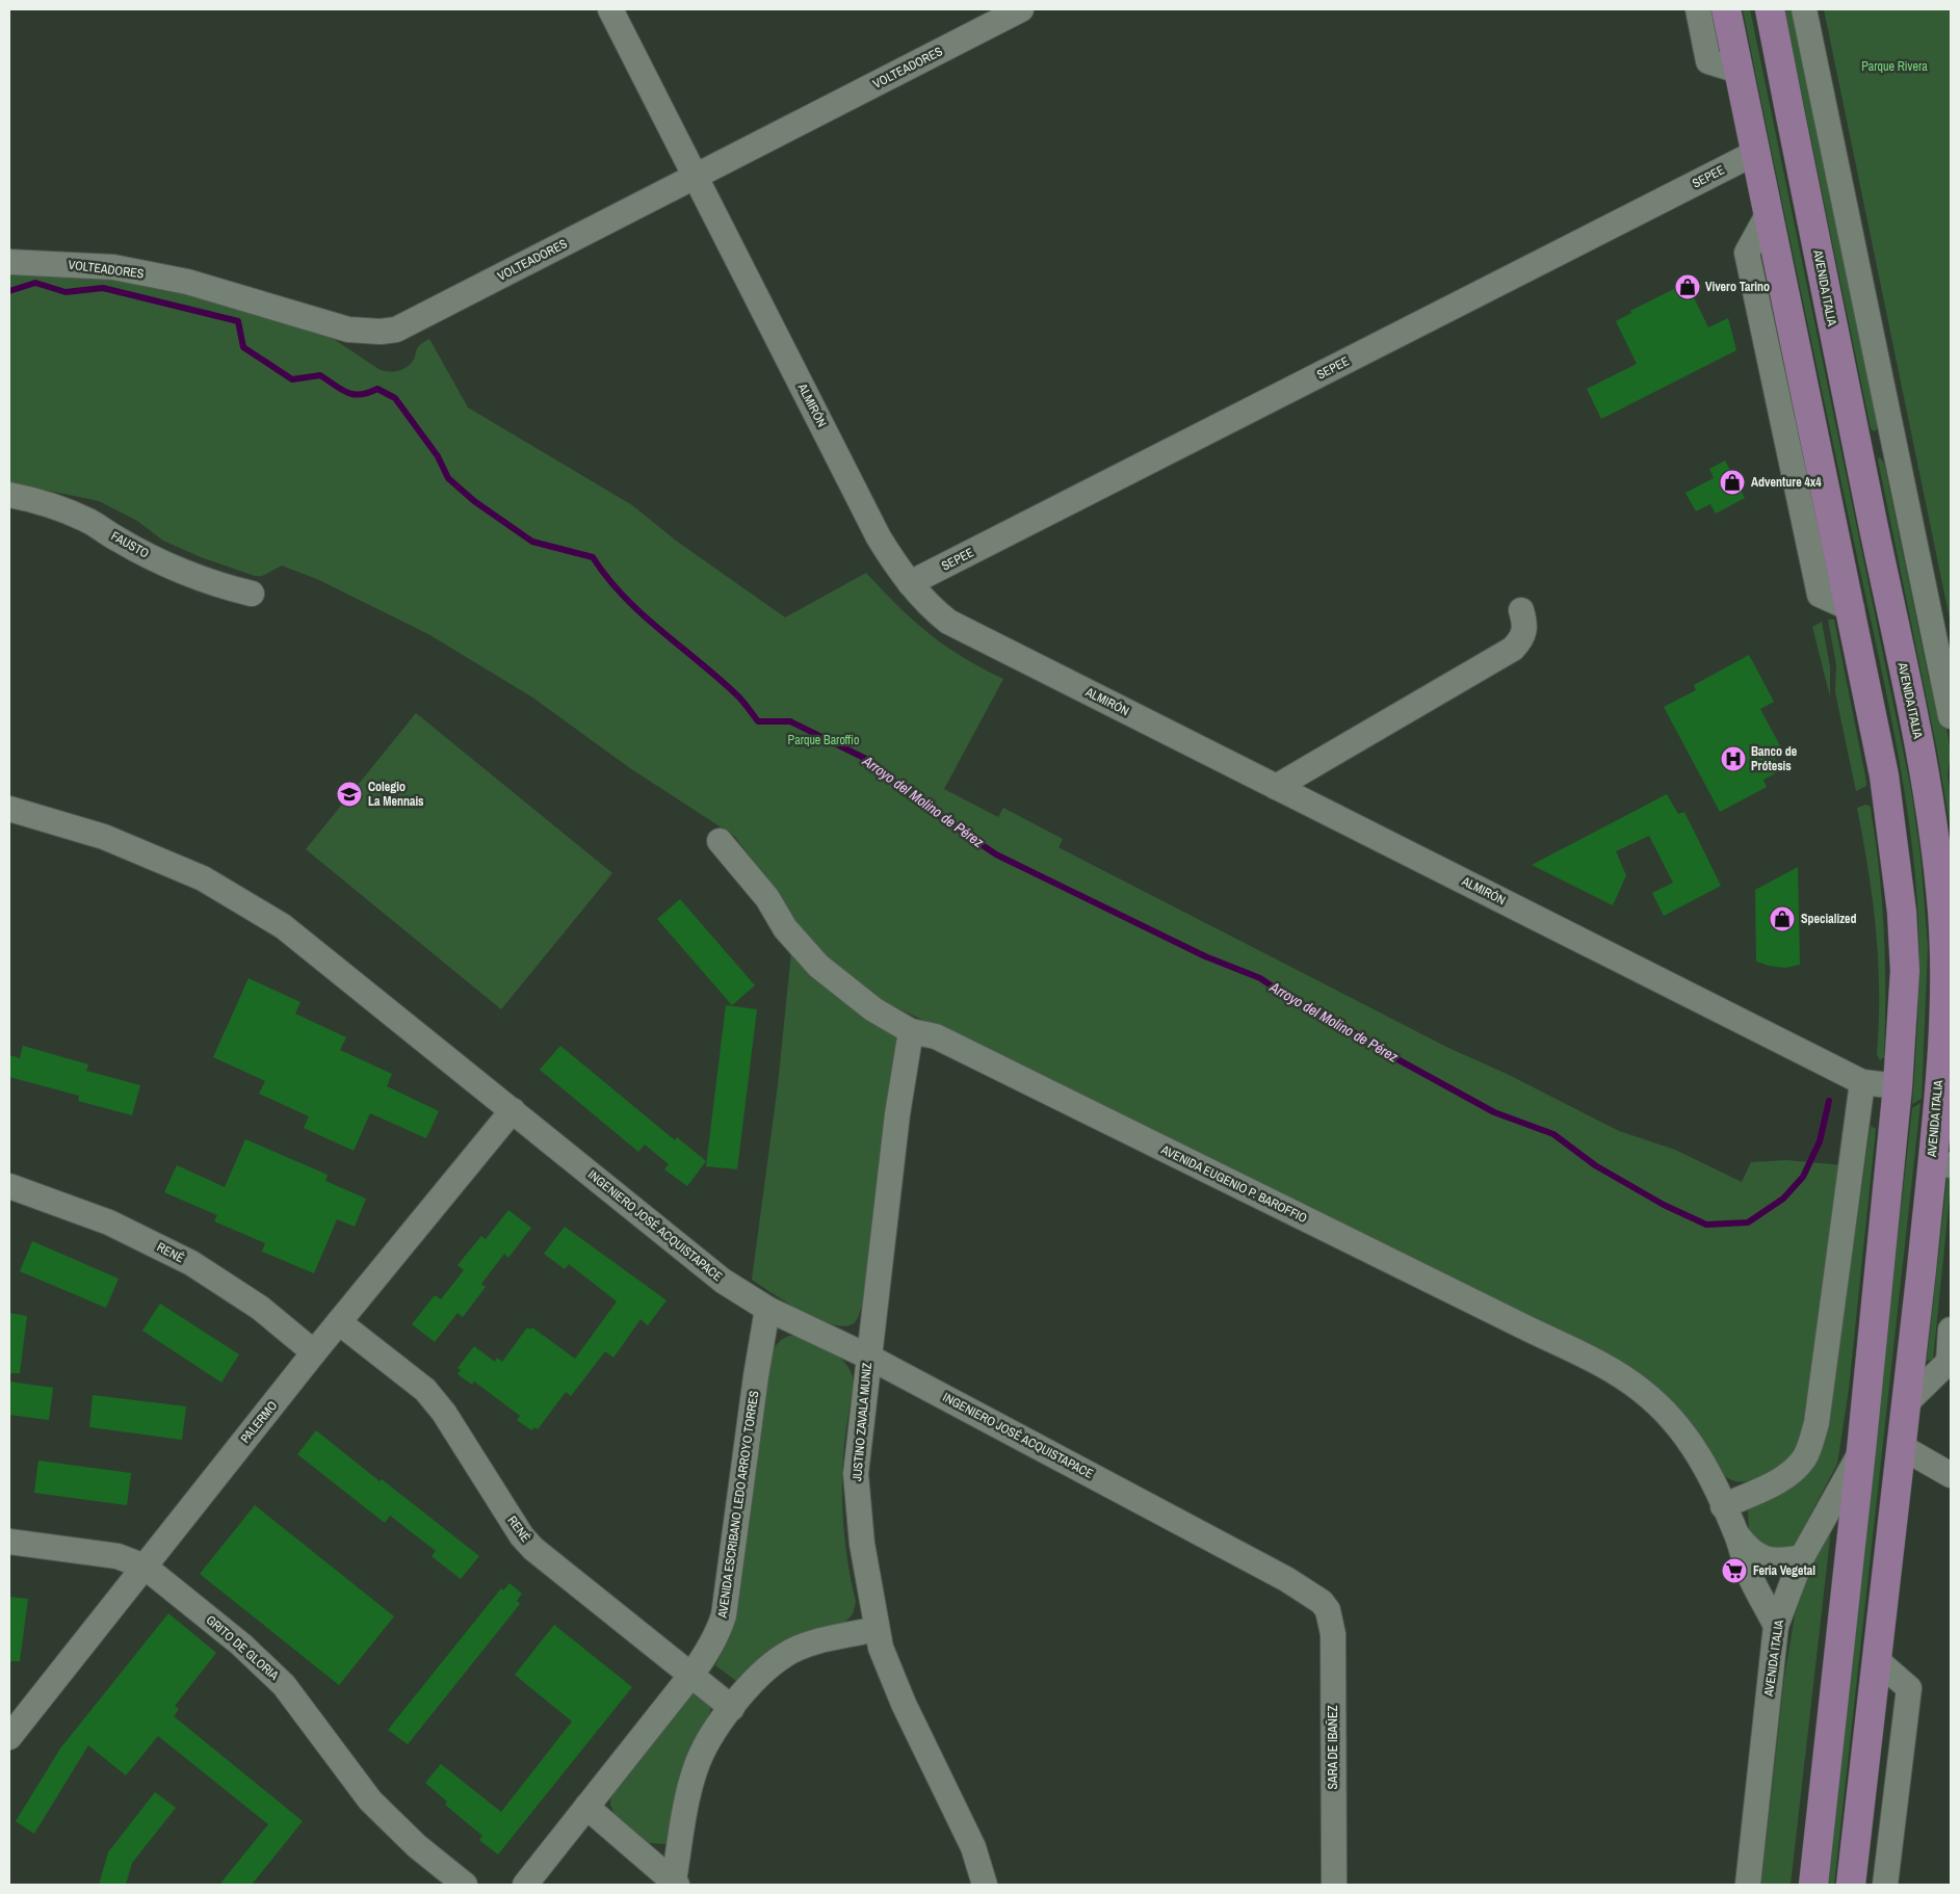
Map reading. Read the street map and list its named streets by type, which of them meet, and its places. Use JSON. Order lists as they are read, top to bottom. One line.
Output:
{"streets":{"main road":["AVENIDA ITALIA"],"street":["VOLTEADORES","SEPEE","ALMIRÓN","FAUSTO","AVENIDA EUGENIO P. BAROFFIO","INGENIERO JOSÉ ACQUISTAPACE","RENÉ","PALERMO","JUSTINO ZAVALA MUNIZ","AVENIDA ESCRIBANO LEDO ARROYO TORRES","GRITO DE GLORIA","SARA DE IBAÑEZ"]},"crossings":[["VOLTEADORES","ALMIRÓN"],["SEPEE","AVENIDA ITALIA"],["SEPEE","ALMIRÓN"],["AVENIDA ITALIA","ALMIRÓN"],["AVENIDA ITALIA","AVENIDA EUGENIO P. BAROFFIO"],["AVENIDA EUGENIO P. BAROFFIO","JUSTINO ZAVALA MUNIZ"],["INGENIERO JOSÉ ACQUISTAPACE","PALERMO"],["INGENIERO JOSÉ ACQUISTAPACE","JUSTINO ZAVALA MUNIZ"],["INGENIERO JOSÉ ACQUISTAPACE","AVENIDA ESCRIBANO LEDO ARROYO TORRES"],["INGENIERO JOSÉ ACQUISTAPACE","SARA DE IBAÑEZ"],["RENÉ","PALERMO"],["RENÉ","AVENIDA ESCRIBANO LEDO ARROYO TORRES"],["PALERMO","GRITO DE GLORIA"]],"water":["Arroyo del Molino de Pérez"],"parks":["Parque Rivera","Parque Baroffio"],"places":{"shop":["Vivero Tarino","Adventure 4x4","Specialized"],"hospital":["Banco de Prótesis"],"school or university":["Colegio La Mennais"],"supermarket":["Feria Vegetal"]}}
